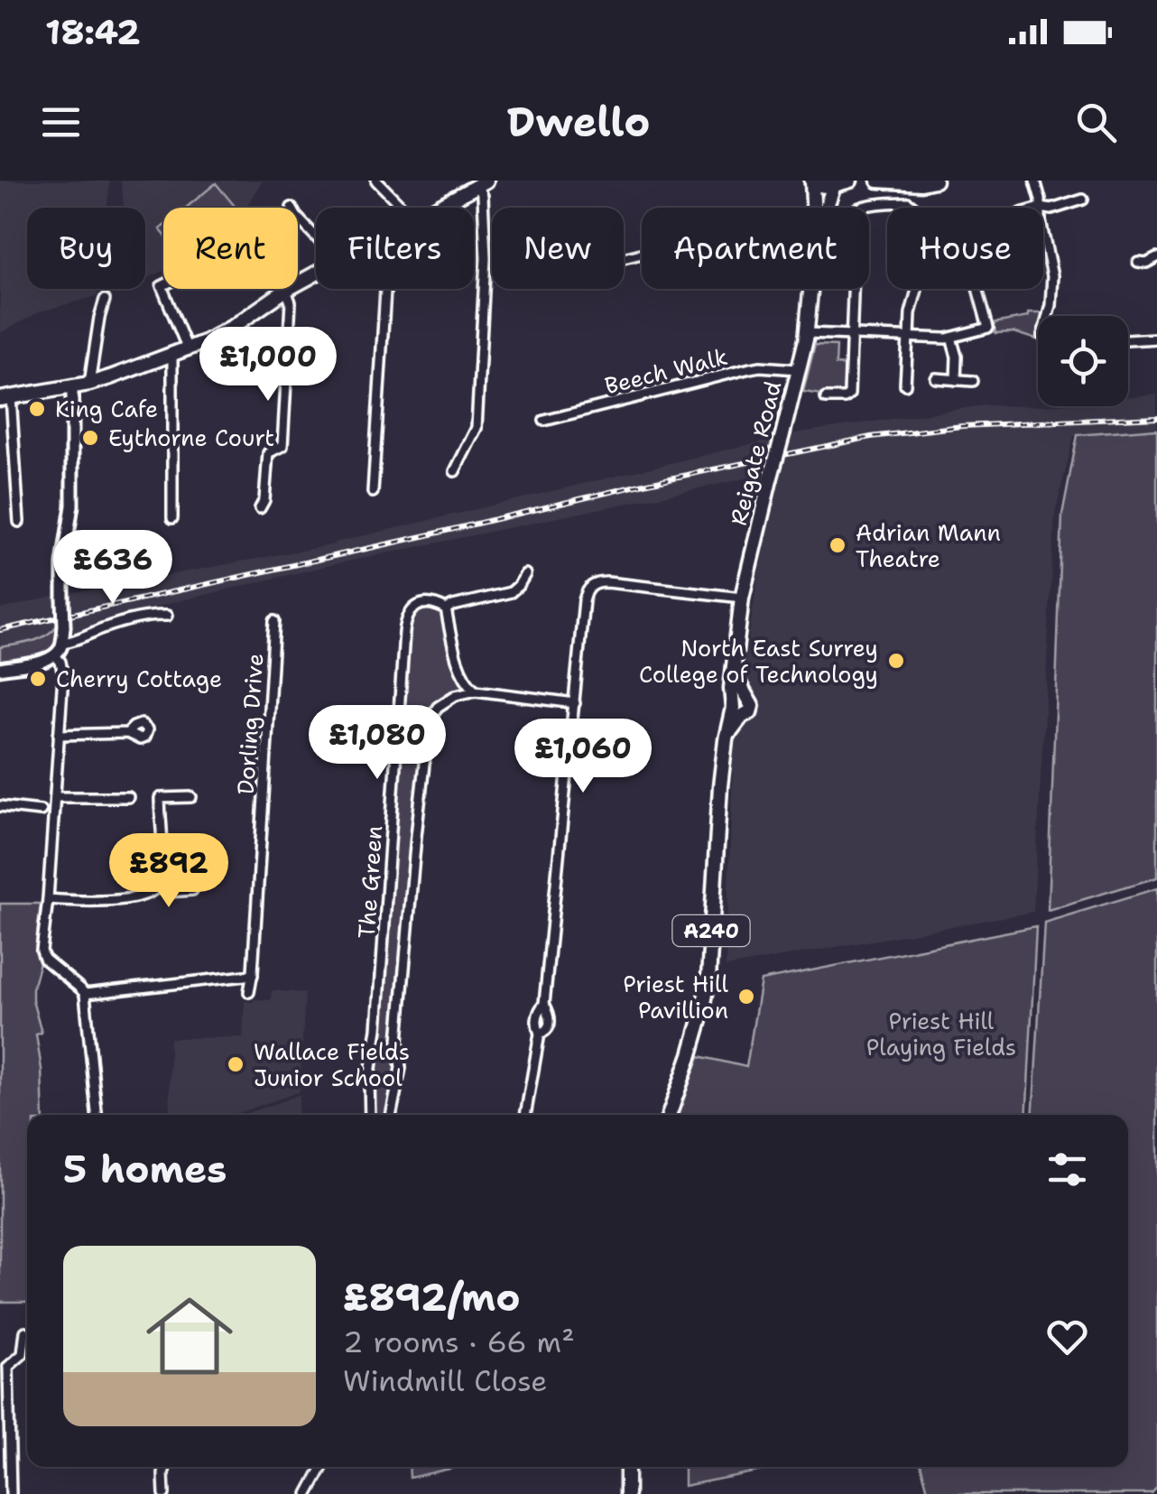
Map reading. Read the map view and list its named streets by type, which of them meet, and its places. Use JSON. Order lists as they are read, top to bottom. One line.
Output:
{"streets":{"highway":["Reigate Road","A240"],"street":["Beech Walk","Dorling Drive","The Green"]},"crossings":[["Beech Walk","Reigate Road"]],"parks":["Priest Hill Playing Fields"],"places":["King Cafe","Eythorne Court","Adrian Mann Theatre","North East Surrey College of Technology","Cherry Cottage","Priest Hill Pavillion","Wallace Fields Junior School"],"page":{"status":"18:42","header":"Dwello","chip":["Buy","Rent","Filters","New","Apartment","House"],"price":["£1,000","£636","£1,080","£1,060","£892"],"heading":"5 homes","list":[{"name":"£892/mo","note":"2 rooms · 66 m² · Windmill Close"}]}}
